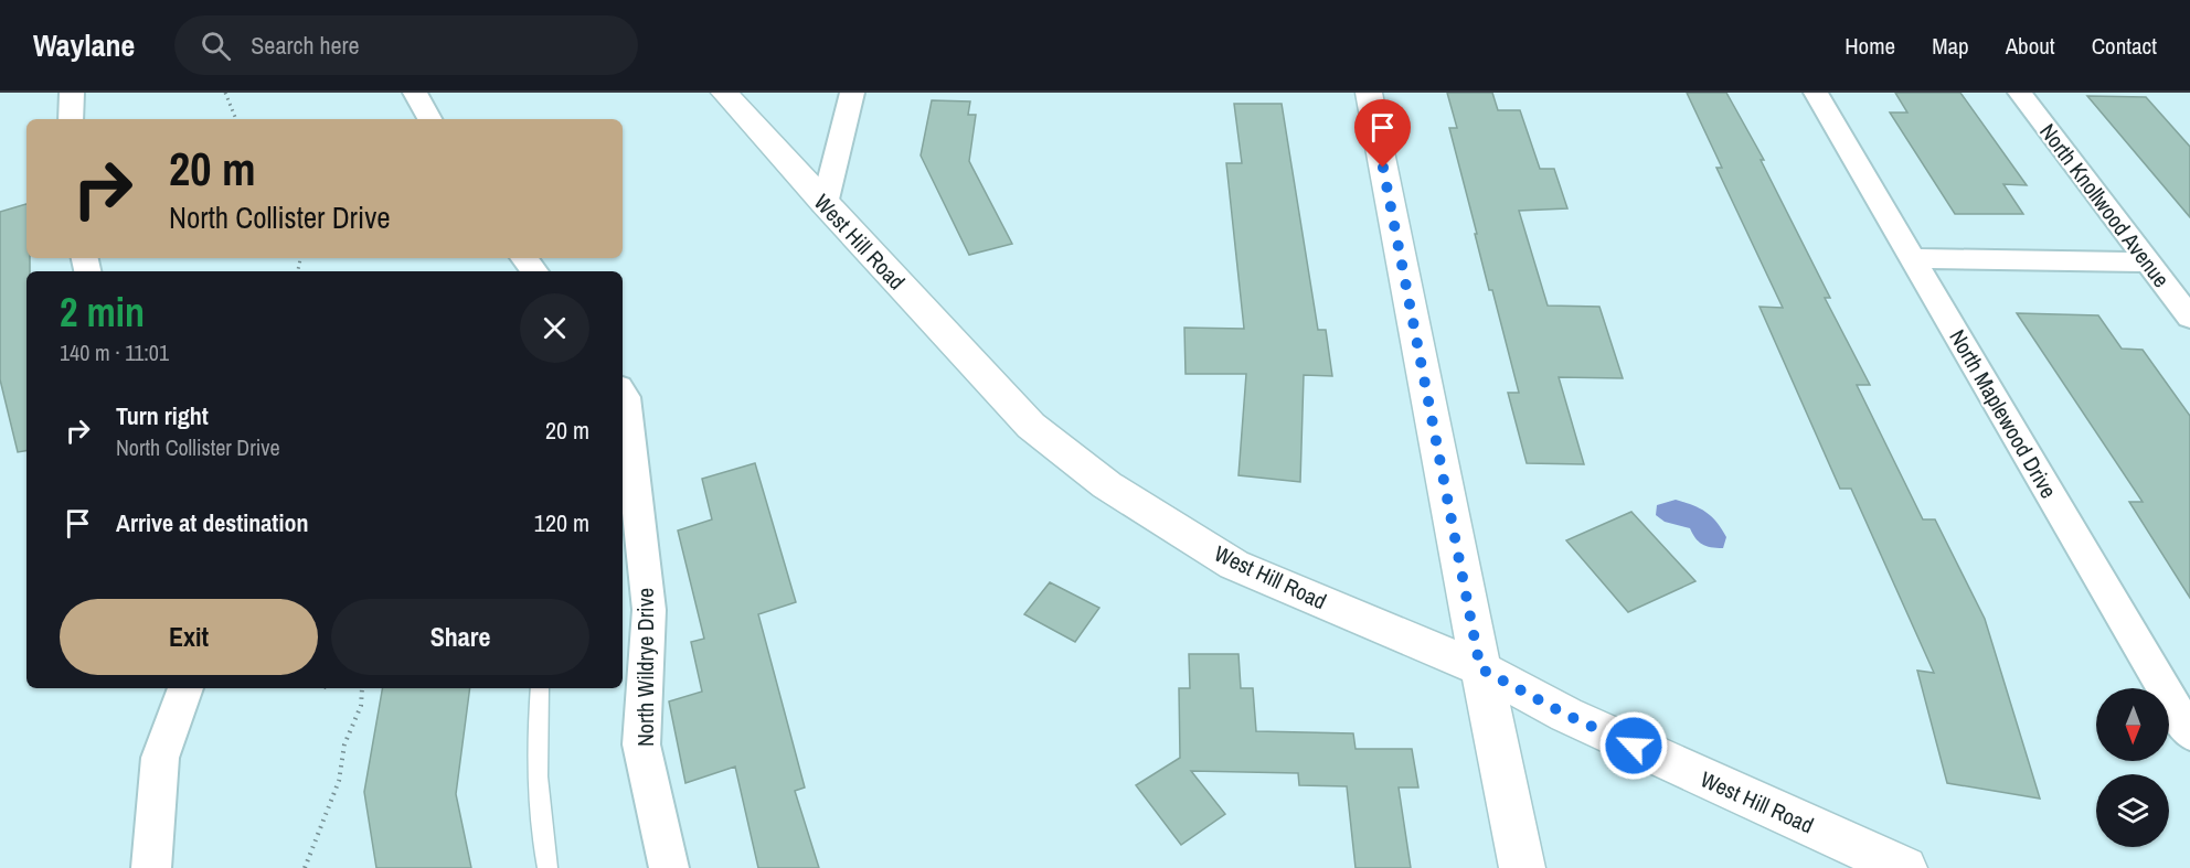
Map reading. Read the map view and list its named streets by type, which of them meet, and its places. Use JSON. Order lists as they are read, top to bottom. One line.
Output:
{"streets":{"street":["North Knollwood Avenue","West Hill Road","North Maplewood Drive","North Wildrye Drive"]},"north":"bottom","page":{"header":"Waylane","search":"Search here","nav":["Home","Map","About","Contact"],"turn":["20 m","North Collister Drive"],"heading":["2 min","140 m · 11:01"],"list":[{"name":"Turn right","note":"North Collister Drive","value":"20 m"},{"name":"Arrive at destination","value":"120 m"}],"buttons":["Exit","Share"]}}
